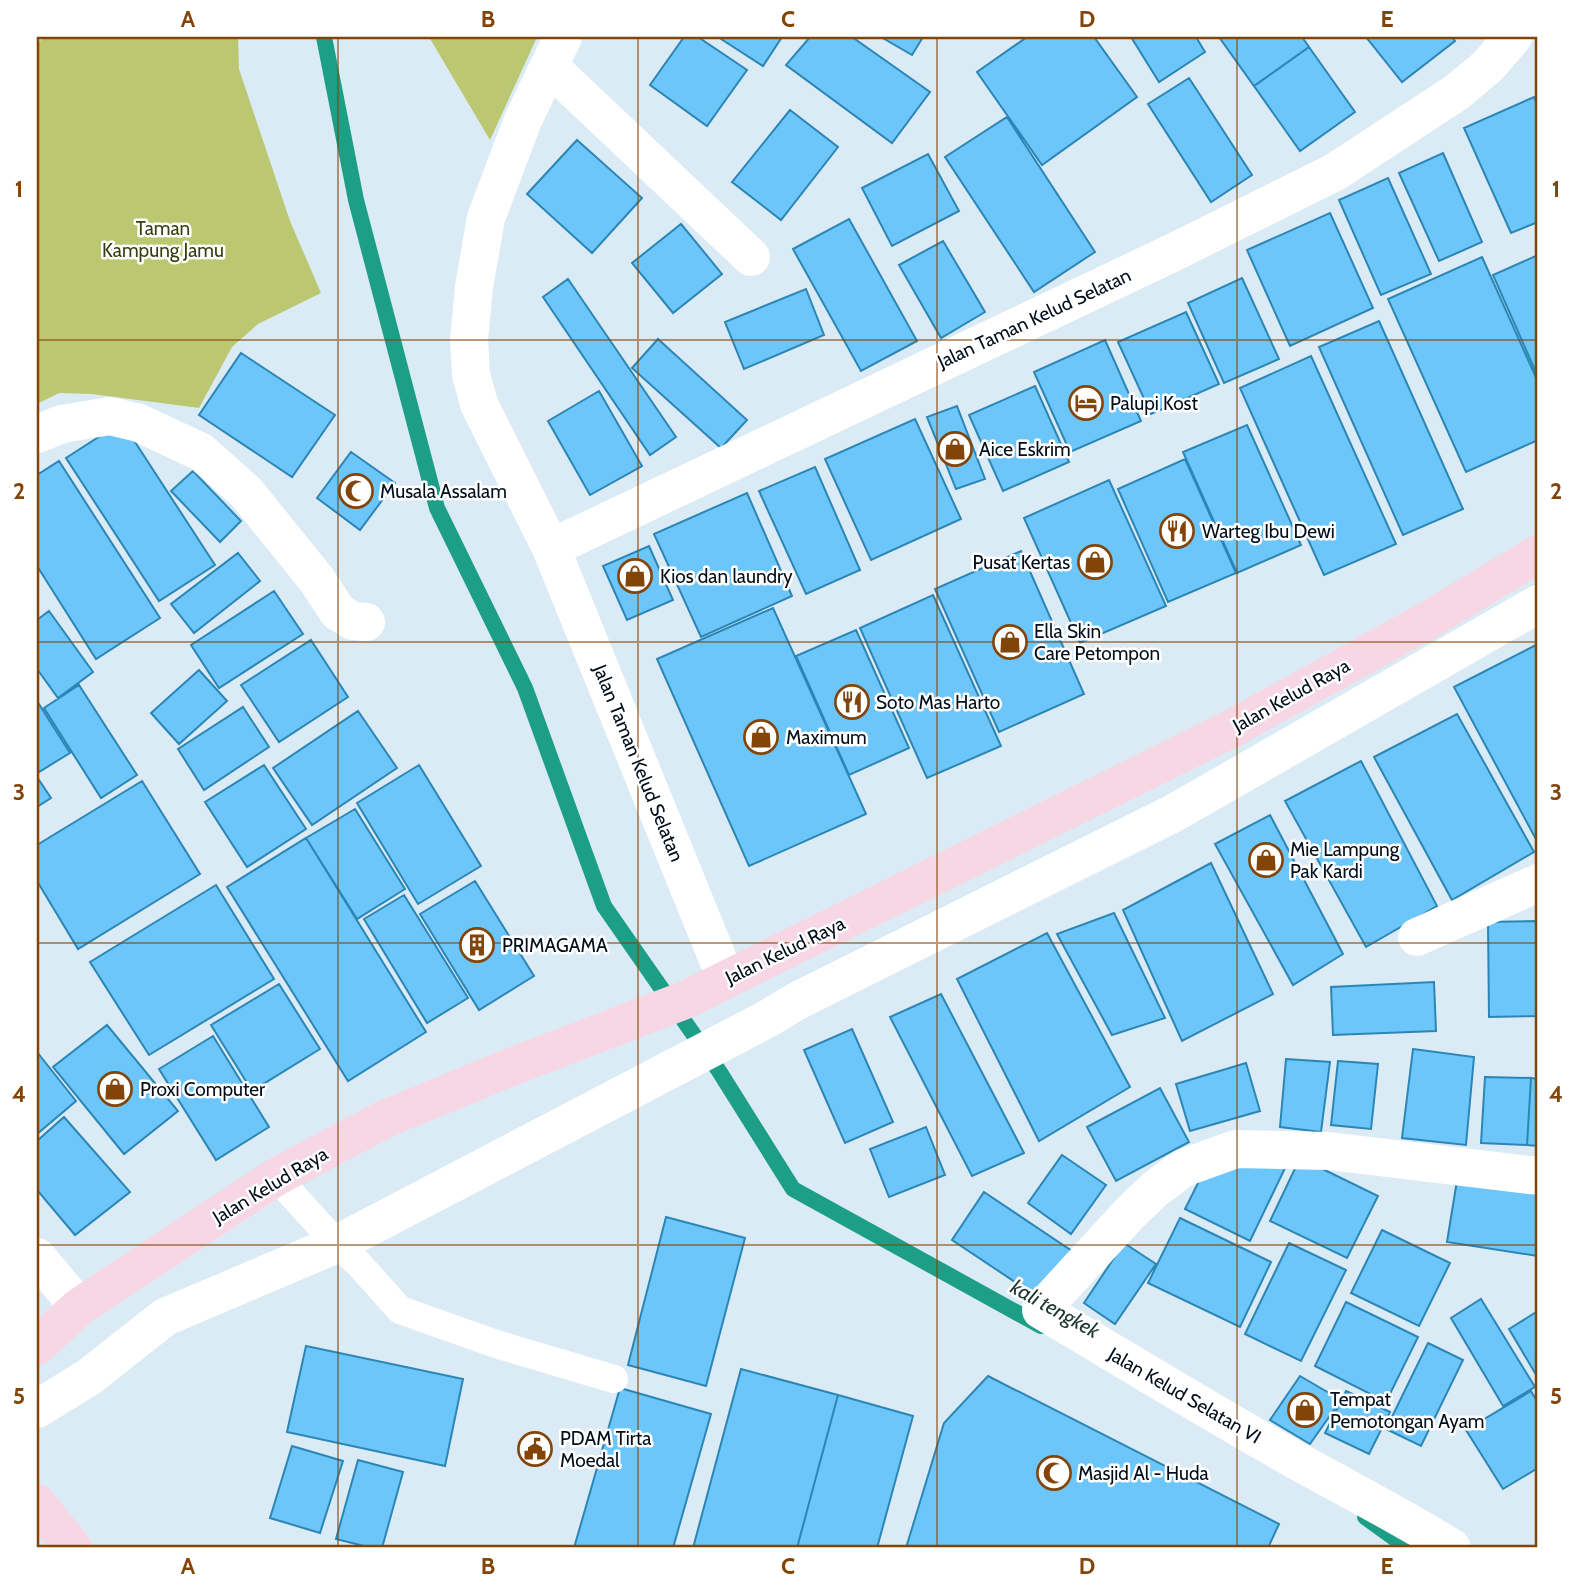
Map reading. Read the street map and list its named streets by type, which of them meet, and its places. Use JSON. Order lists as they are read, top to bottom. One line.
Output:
{"streets":{"main road":["Jalan Kelud Raya"],"street":["Jalan Taman Kelud Selatan","Jalan Kelud Selatan VI"]},"crossings":[["Jalan Taman Kelud Selatan","Jalan Kelud Raya"]],"water":["kali tengkek"],"parks":["Taman Kampung Jamu"],"places":{"hotel":["Palupi Kost"],"shop":["Aice Eskrim","Pusat Kertas","Kios dan laundry","Ella Skin Care Petompon","Maximum","Mie Lampung Pak Kardi","Proxi Computer","Tempat Pemotongan Ayam"],"mosque":["Musala Assalam","Masjid Al - Huda"],"restaurant":["Warteg Ibu Dewi","Soto Mas Harto"],"building":["PRIMAGAMA"],"public building":["PDAM Tirta Moedal"]},"grid":{"columns":["A","B","C","D","E"],"rows":["1","2","3","4","5"]}}
